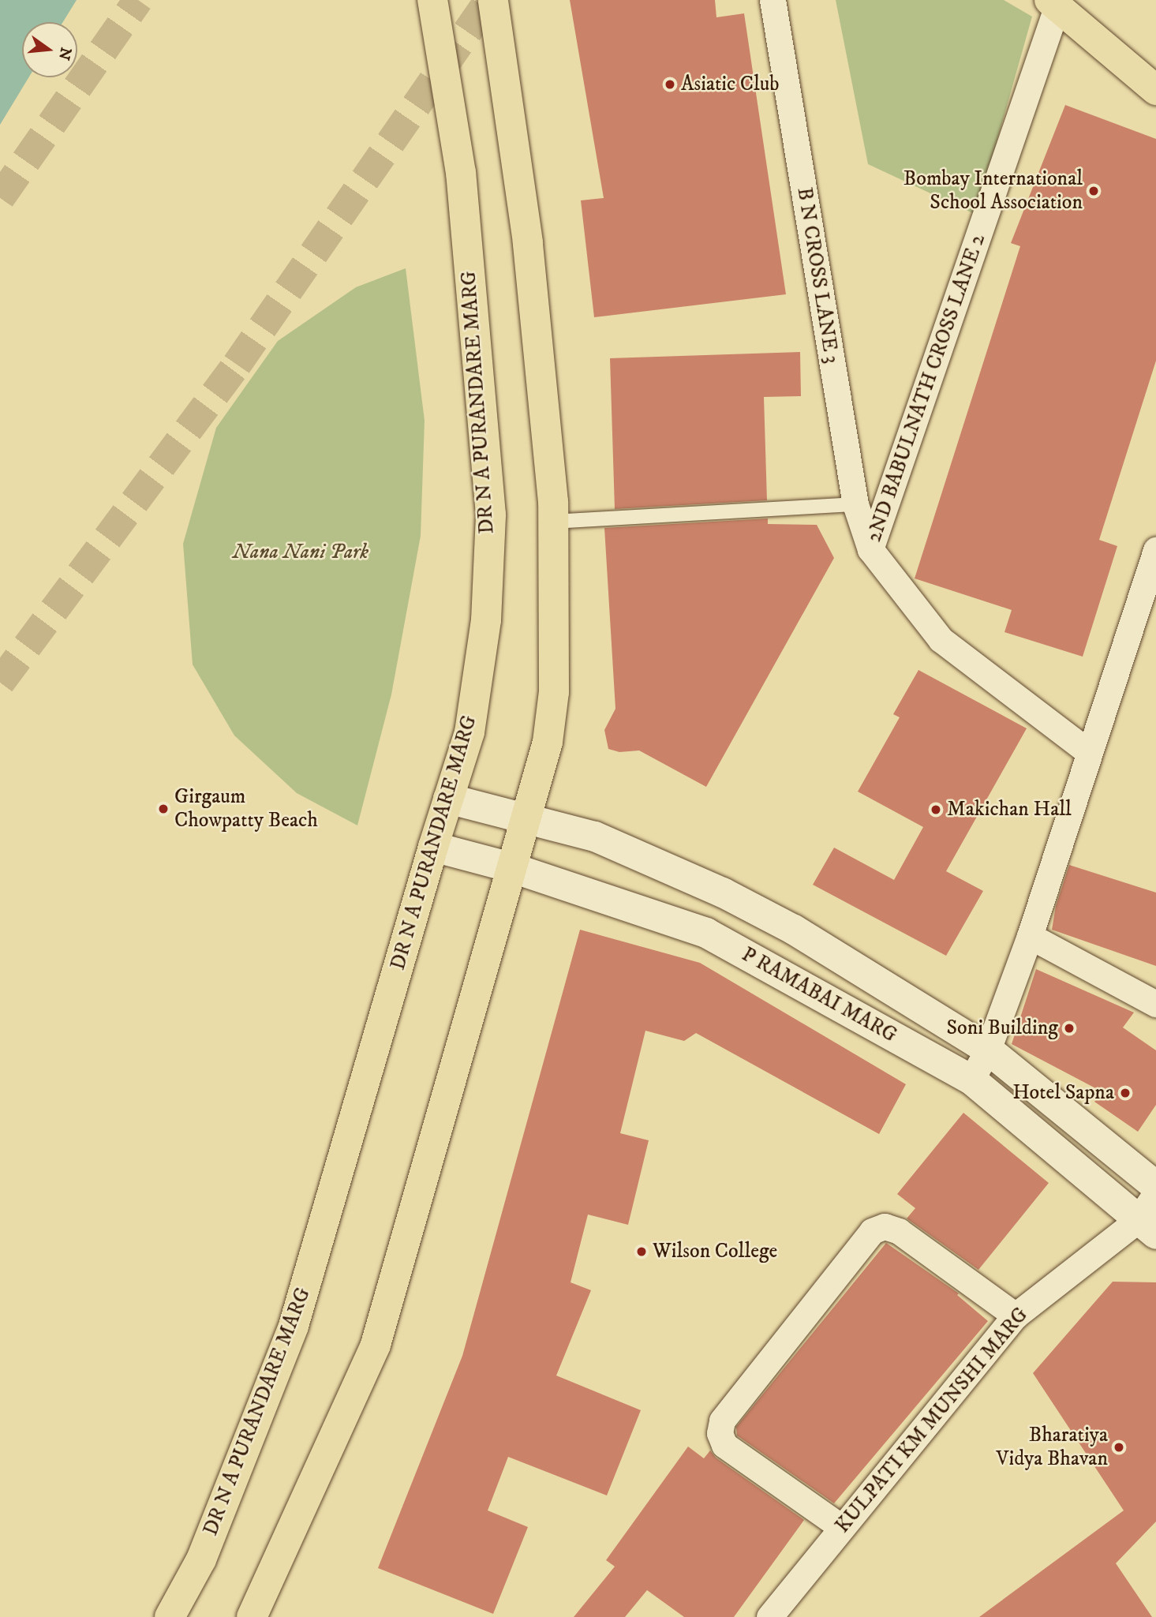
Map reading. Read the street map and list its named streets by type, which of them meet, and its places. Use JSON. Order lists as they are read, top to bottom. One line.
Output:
{"streets":{"main road":["DR N A PURANDARE MARG","P RAMABAI MARG"],"street":["B N CROSS LANE 3","2ND BABULNATH CROSS LANE 2","KULPATI KM MUNSHI MARG"]},"crossings":[["B N CROSS LANE 3","2ND BABULNATH CROSS LANE 2"],["DR N A PURANDARE MARG","P RAMABAI MARG"],["P RAMABAI MARG","KULPATI KM MUNSHI MARG"]],"parks":["Nana Nani Park"],"places":["Asiatic Club","Bombay International School Association","Girgaum Chowpatty Beach","Makichan Hall","Soni Building","Hotel Sapna","Wilson College","Bharatiya Vidya Bhavan"],"north":"right"}
